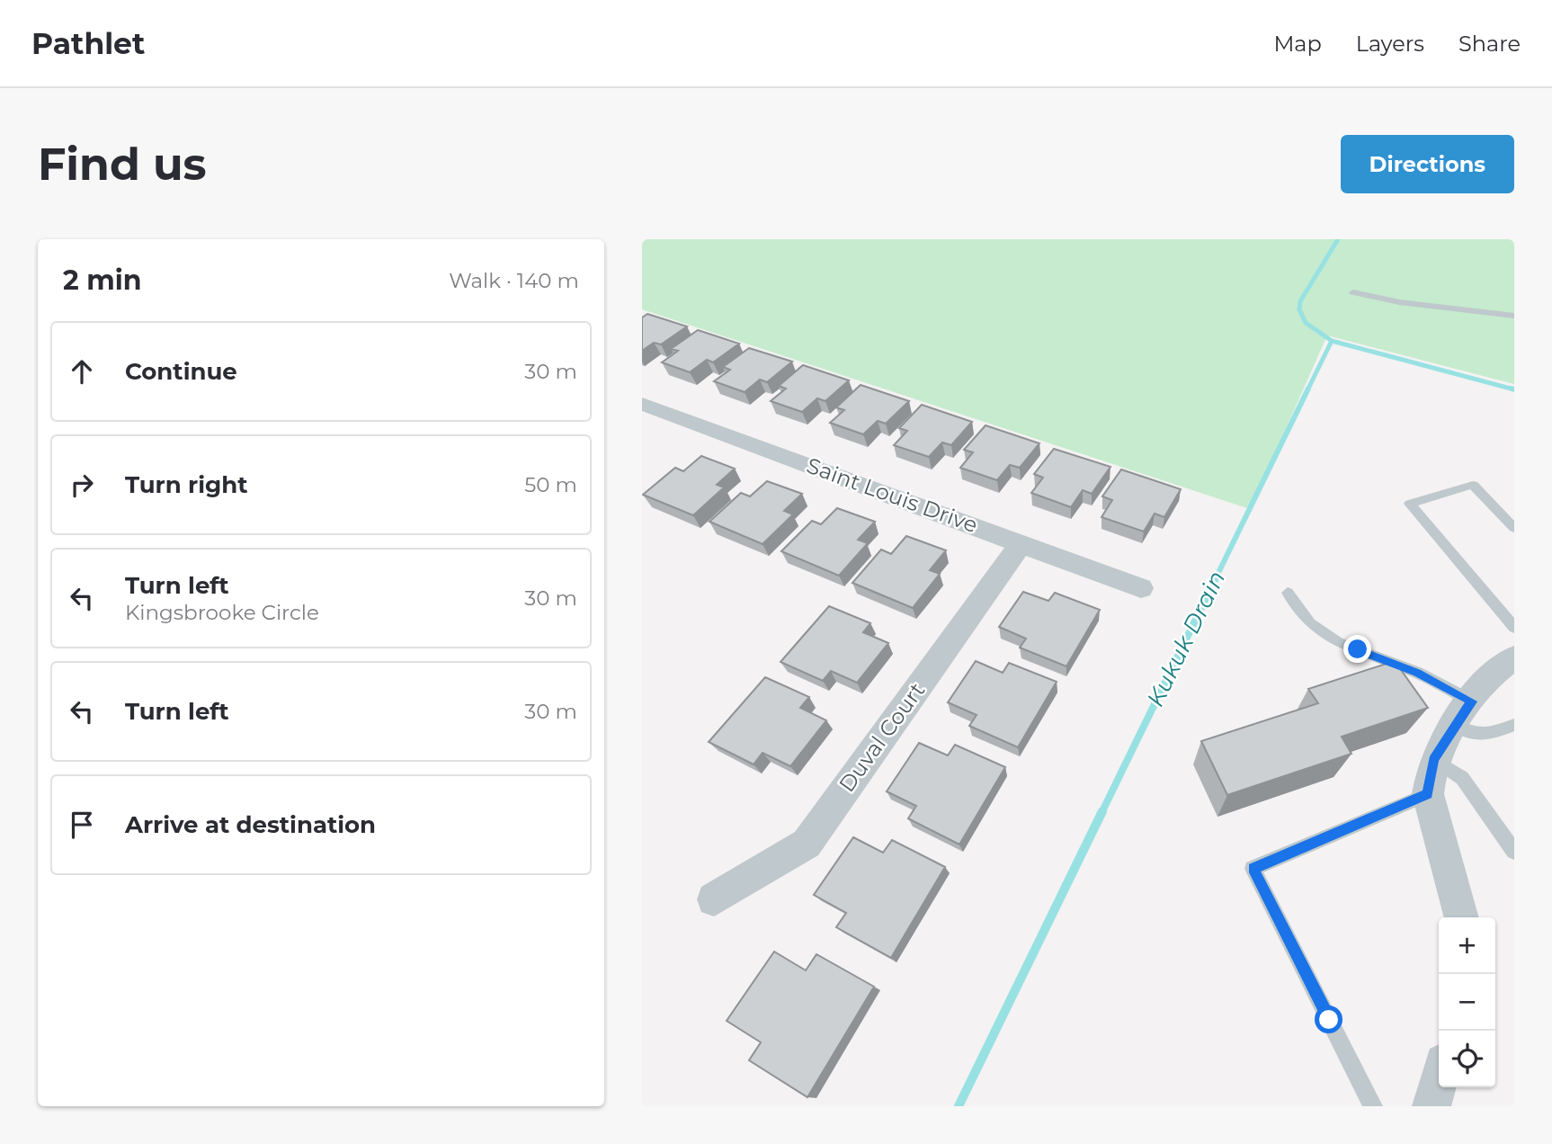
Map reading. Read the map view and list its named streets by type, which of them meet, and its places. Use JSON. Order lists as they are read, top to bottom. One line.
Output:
{"streets":{"street":["Saint Louis Drive","Duval Court"]},"crossings":[["Saint Louis Drive","Duval Court"]],"water":["Kukuk Drain"],"page":{"header":"Pathlet","nav":["Map","Layers","Share"],"buttons":"Directions","title":"Find us","heading":["2 min","Walk · 140 m"],"list":[["Continue","30 m"],["Turn right","50 m"],["Turn left","Kingsbrooke Circle","30 m"],["Turn left","30 m"],"Arrive at destination"],"map_buttons":["+","−"]}}
